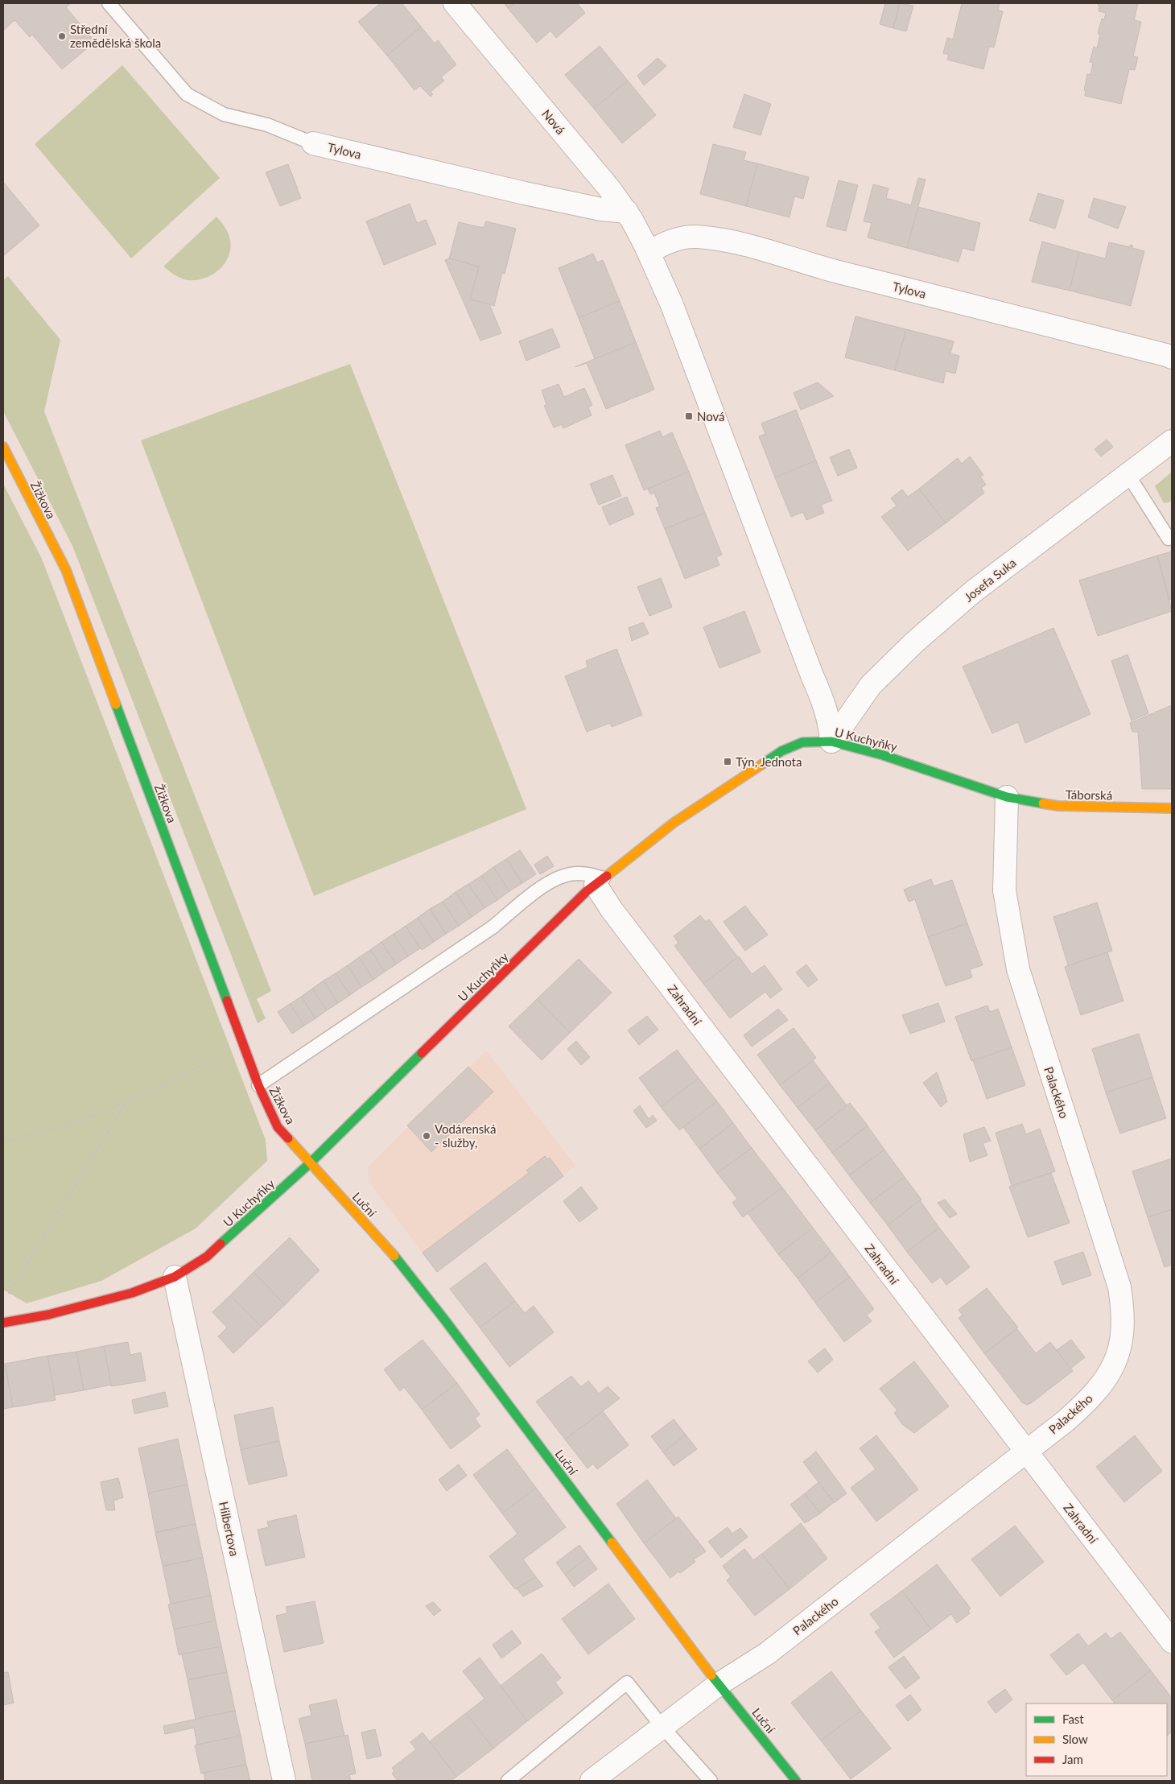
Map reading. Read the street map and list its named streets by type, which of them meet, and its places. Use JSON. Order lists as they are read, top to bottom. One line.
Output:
{"streets":{"street":["Nová","Tylova","Žižkova","Josefa Suka","U Kuchyňky","Táborská","Zahradní","Palackého","Luční","Hilbertova"]},"crossings":[["Nová","Tylova"],["Nová","Josefa Suka"],["Nová","U Kuchyňky"],["Žižkova","U Kuchyňky"],["Žižkova","Luční"],["Josefa Suka","U Kuchyňky"],["U Kuchyňky","Táborská"],["U Kuchyňky","Zahradní"],["U Kuchyňky","Palackého"],["U Kuchyňky","Luční"],["U Kuchyňky","Hilbertova"],["Táborská","Palackého"],["Zahradní","Palackého"],["Palackého","Luční"]],"places":{"other":["Střední zemědělská škola","Vodárenská - služby,"],"transit":["Nová","Týn, Jednota"]},"legend":["Fast","Slow","Jam"]}
